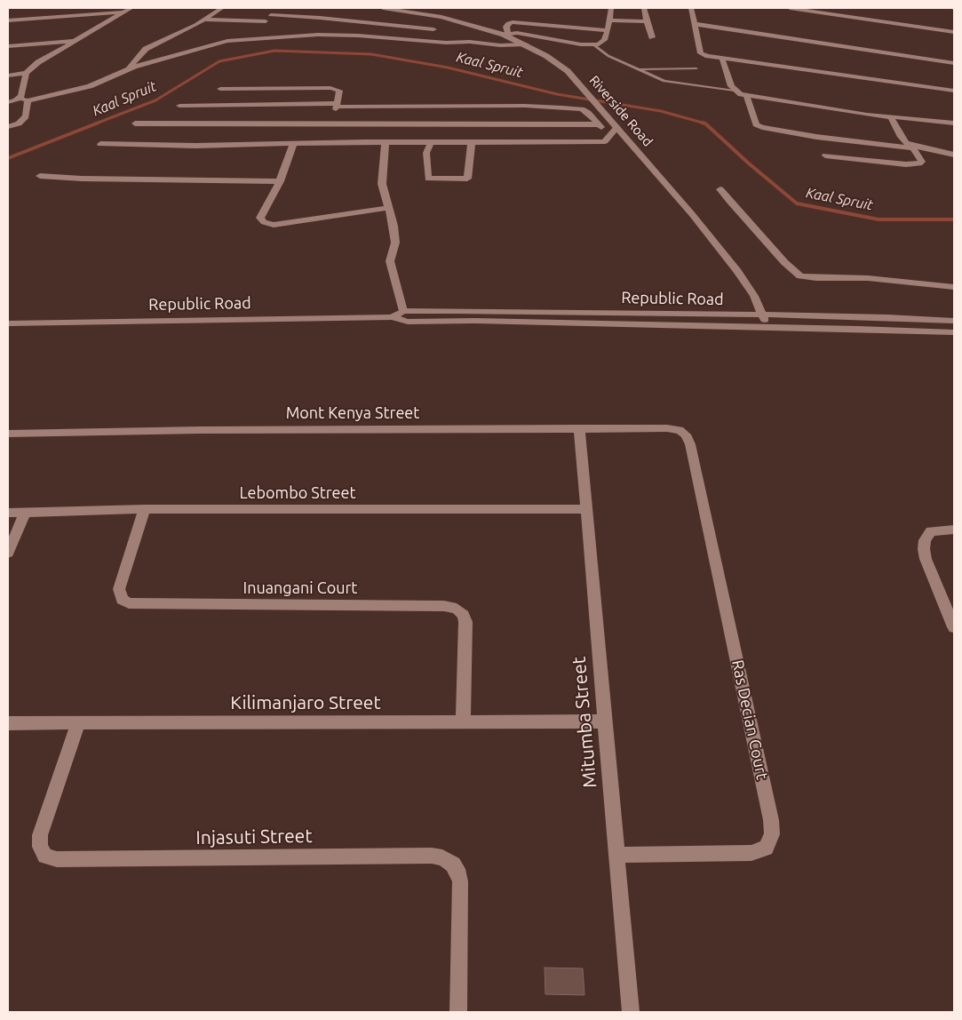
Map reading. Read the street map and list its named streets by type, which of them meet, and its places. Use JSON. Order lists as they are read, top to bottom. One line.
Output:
{"streets":{"street":["Riverside Road","Republic Road","Mont Kenya Street","Lebombo Street","Inuangani Court","Kilimanjaro Street","Ras Decian Court","Mitumba Street","Injasuti Street"]},"crossings":[["Riverside Road","Republic Road"],["Mont Kenya Street","Ras Decian Court"],["Mont Kenya Street","Mitumba Street"],["Lebombo Street","Inuangani Court"],["Lebombo Street","Mitumba Street"],["Inuangani Court","Kilimanjaro Street"],["Kilimanjaro Street","Mitumba Street"],["Kilimanjaro Street","Injasuti Street"],["Ras Decian Court","Mitumba Street"]],"water":["Kaal Spruit"]}
